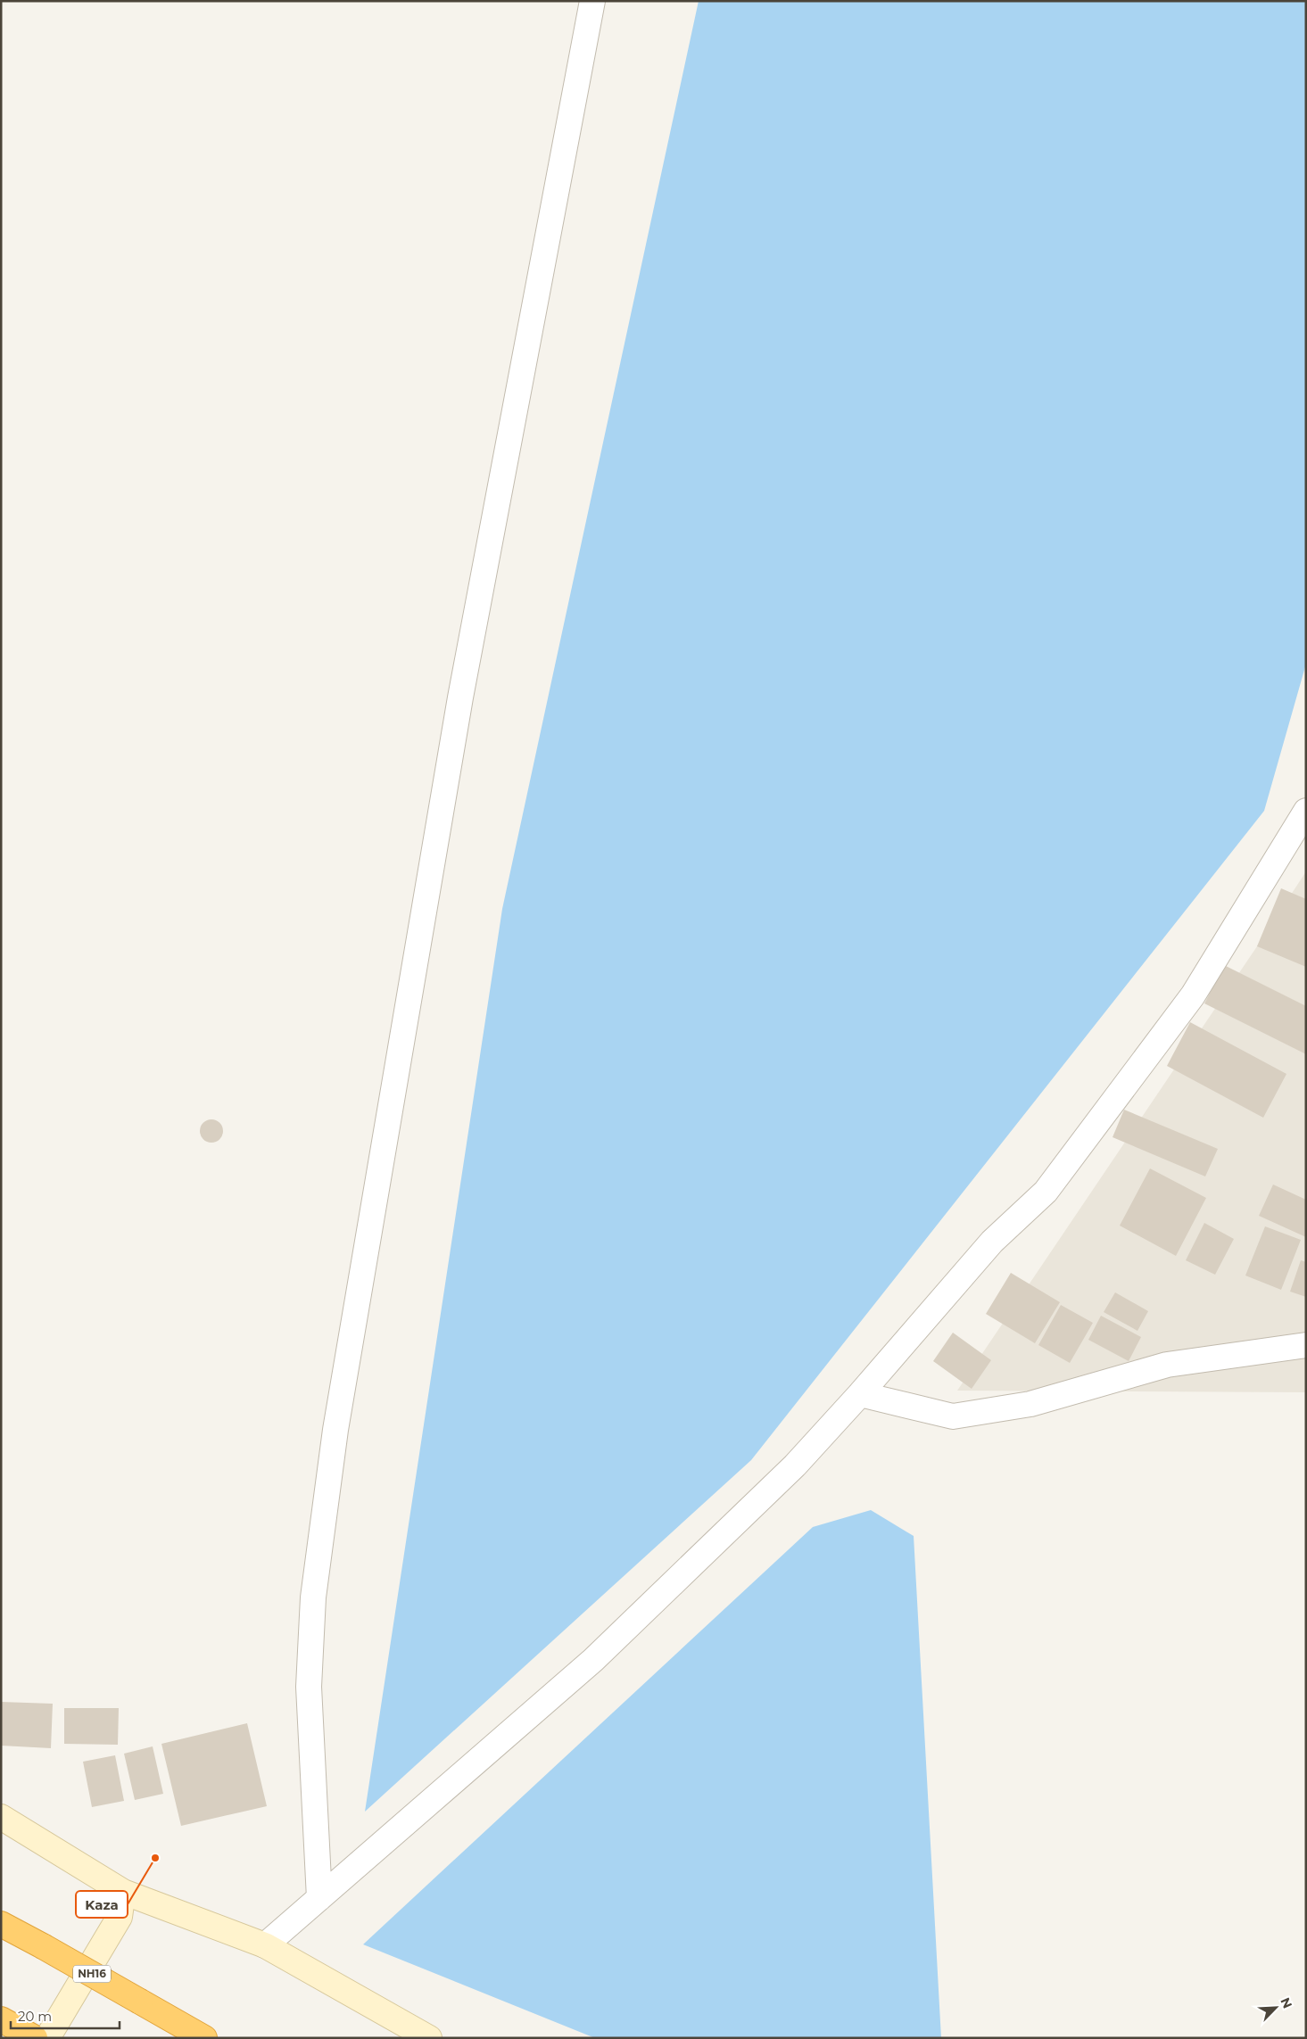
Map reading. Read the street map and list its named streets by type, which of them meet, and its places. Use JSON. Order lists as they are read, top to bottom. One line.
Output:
{"streets":{"highway":["NH16"]},"places":["Kaza"],"scale_bar":"20 m","north":"top right"}
